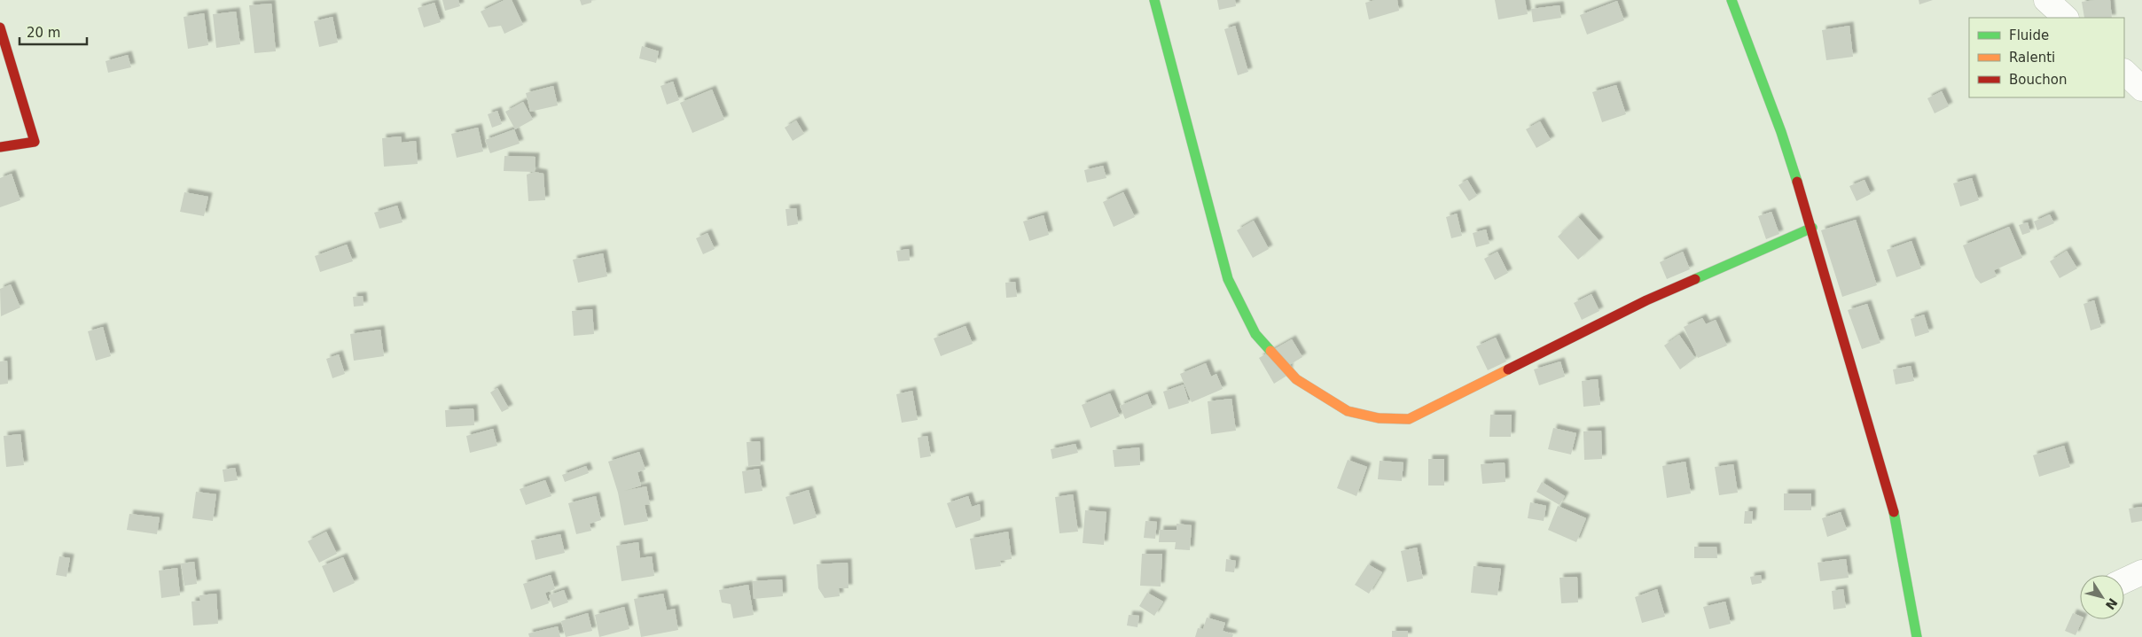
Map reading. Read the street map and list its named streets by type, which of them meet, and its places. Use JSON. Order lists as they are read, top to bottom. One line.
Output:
{"legend":["Fluide","Ralenti","Bouchon"],"scale_bar":"20 m","north":"bottom right"}
